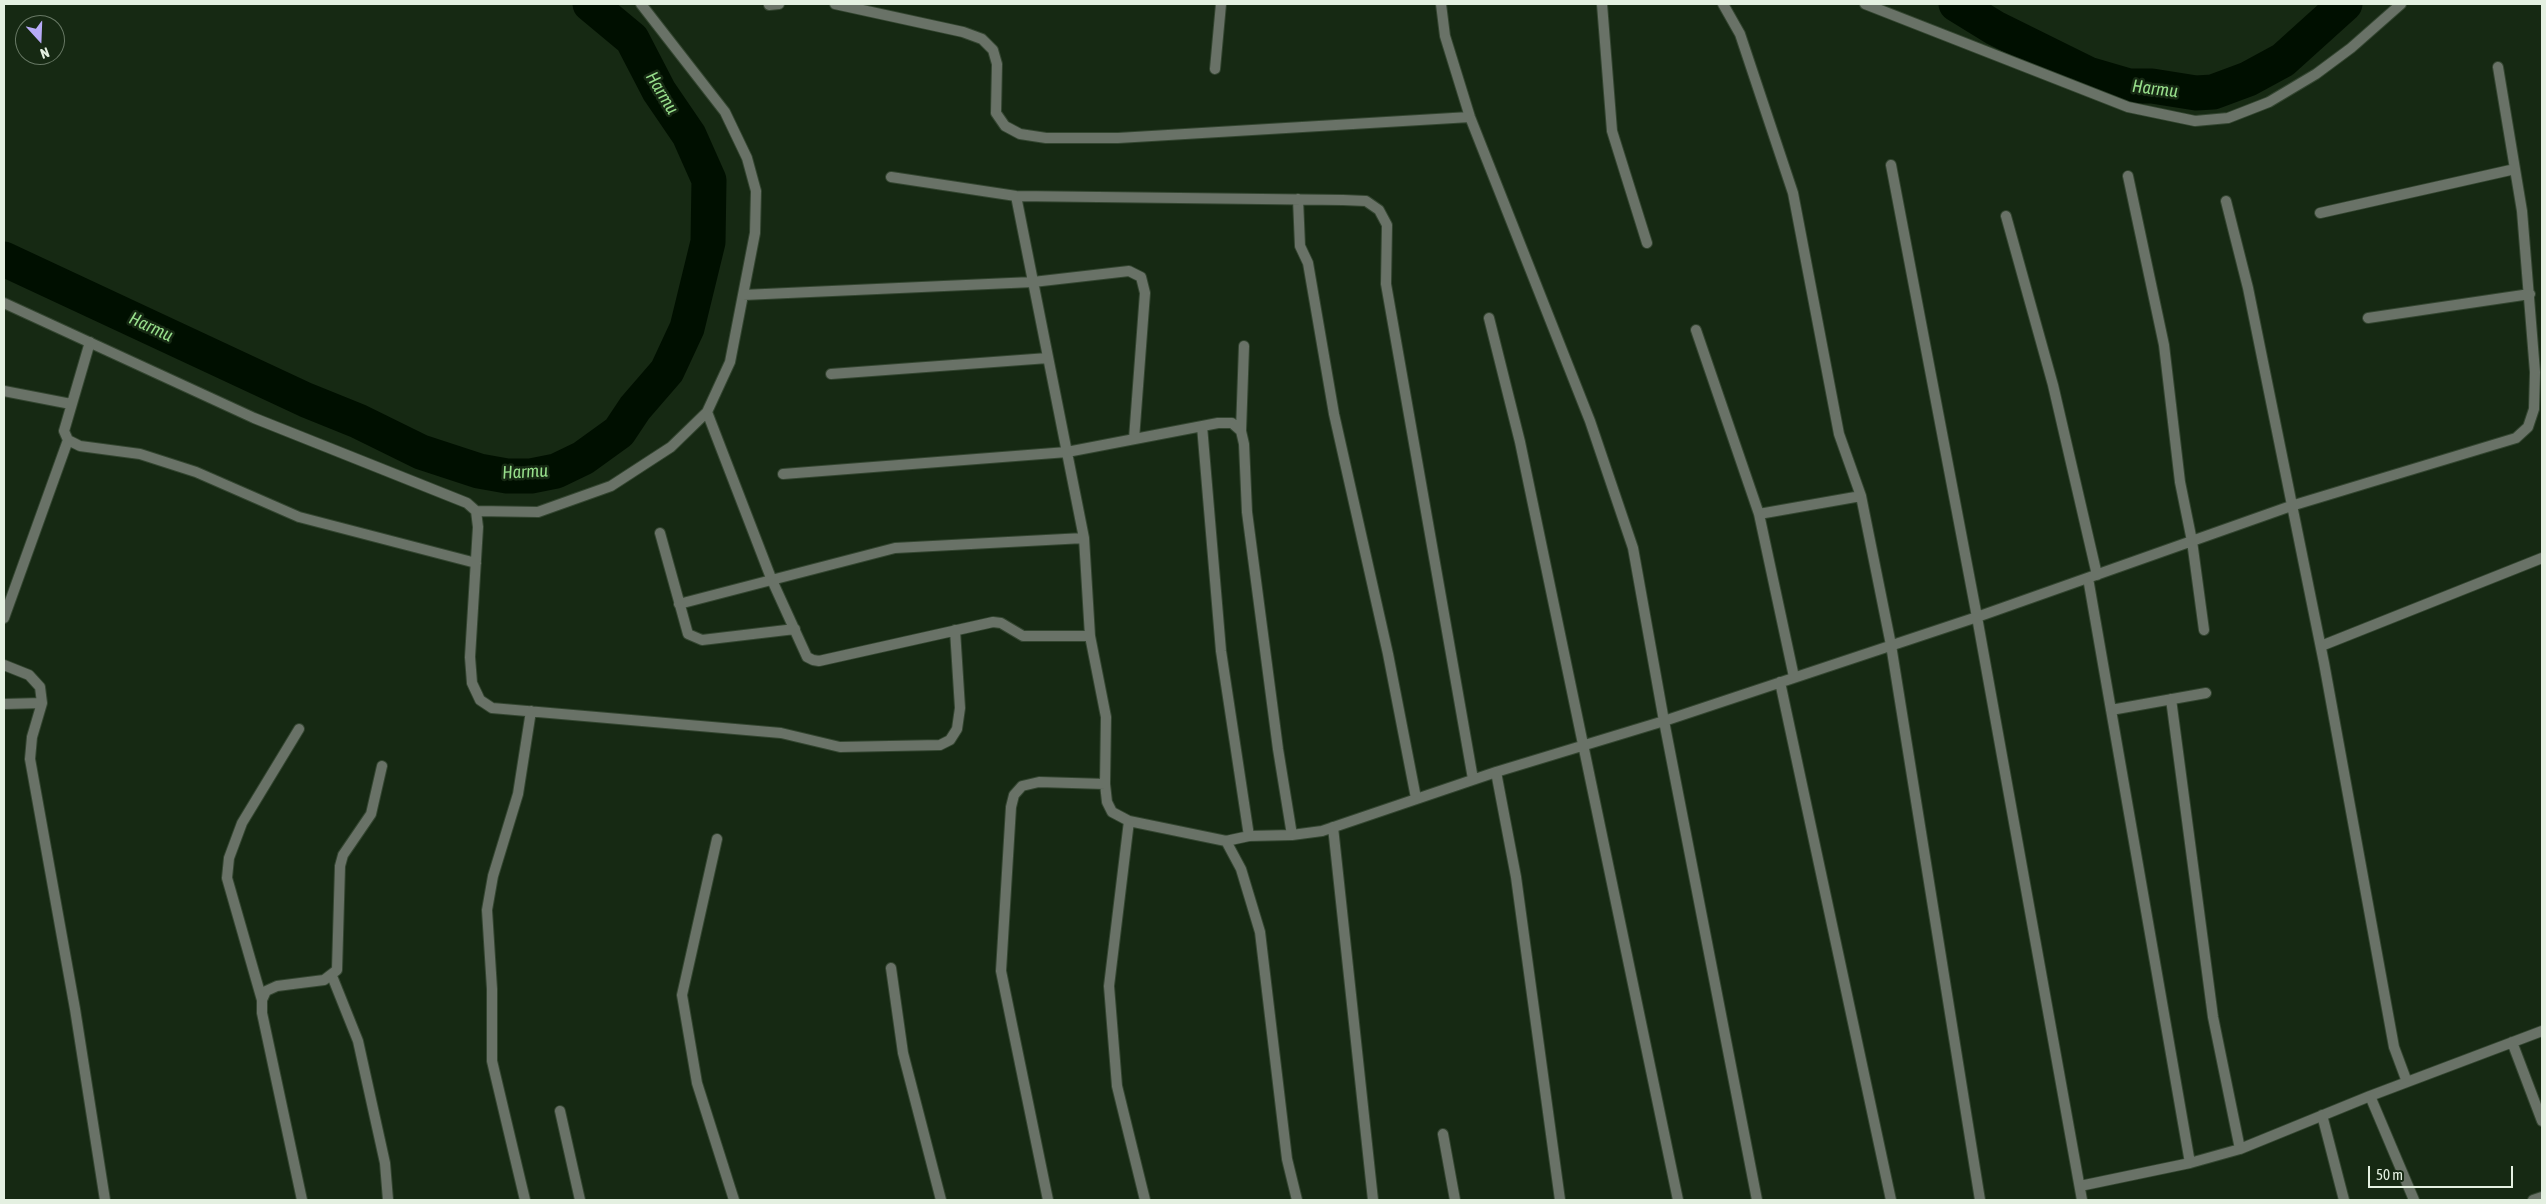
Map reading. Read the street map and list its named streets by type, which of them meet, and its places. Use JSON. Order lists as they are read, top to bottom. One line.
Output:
{"water":["Harmu"],"scale_bar":"50 m","north":"bottom"}
